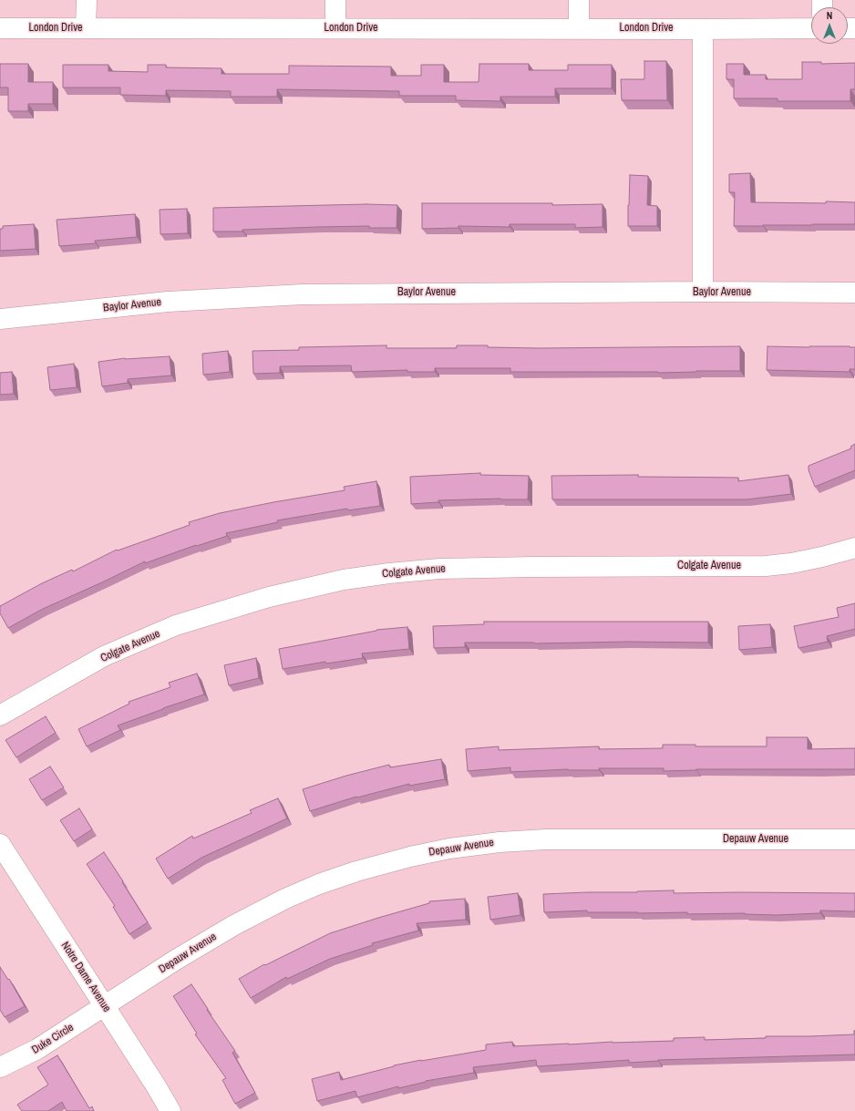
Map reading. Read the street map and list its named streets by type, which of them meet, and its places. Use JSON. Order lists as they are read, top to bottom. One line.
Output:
{"streets":{"street":["London Drive","Baylor Avenue","Colgate Avenue","Depauw Avenue","Notre Dame Avenue","Duke Circle"]},"crossings":[["Depauw Avenue","Notre Dame Avenue"],["Depauw Avenue","Duke Circle"],["Notre Dame Avenue","Duke Circle"]],"north":"top"}
